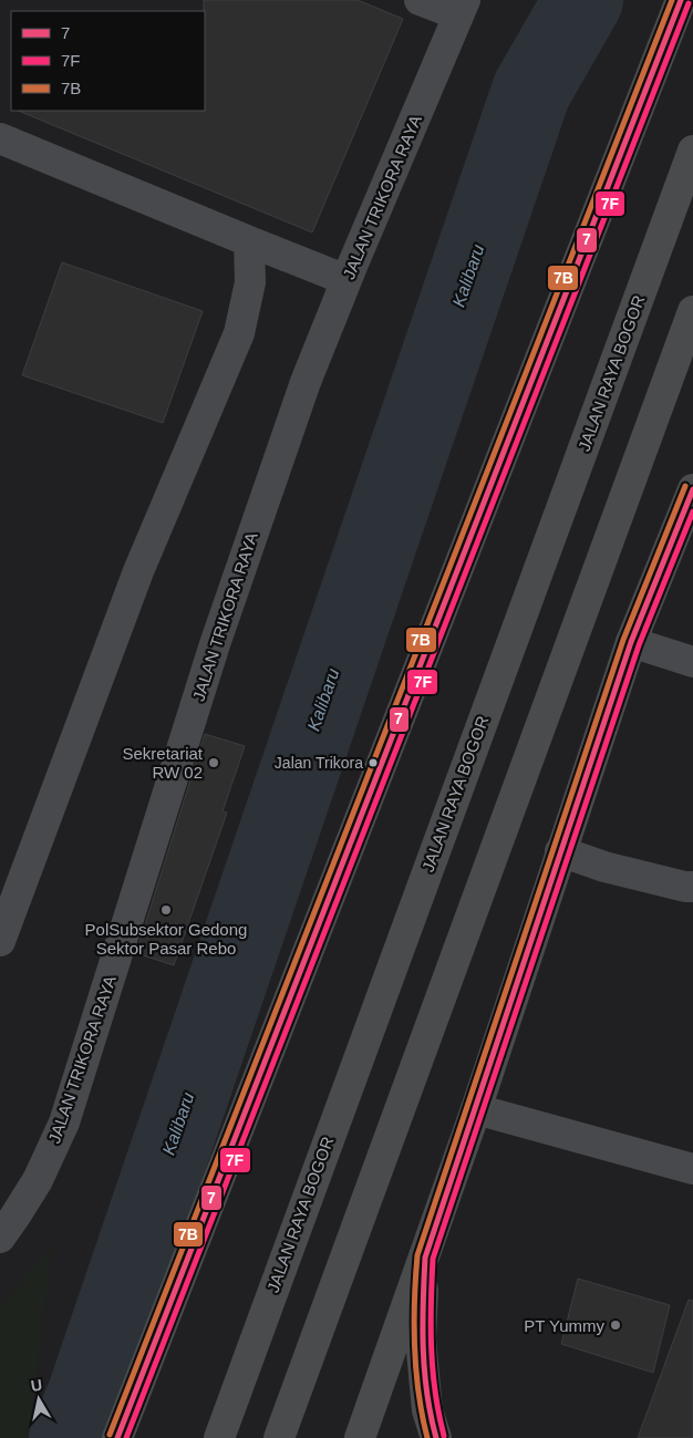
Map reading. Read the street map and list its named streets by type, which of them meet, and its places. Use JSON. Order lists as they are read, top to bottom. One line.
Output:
{"streets":{"highway":["JALAN RAYA BOGOR"],"street":["JALAN TRIKORA RAYA"]},"water":["Kalibaru"],"places":["Sekretariat RW 02","Jalan Trikora","PolSubsektor Gedong Sektor Pasar Rebo","PT Yummy"],"lines":["transit line 7","transit line 7B","transit line 7F"],"legend":["7","7F","7B"],"north":"top"}
